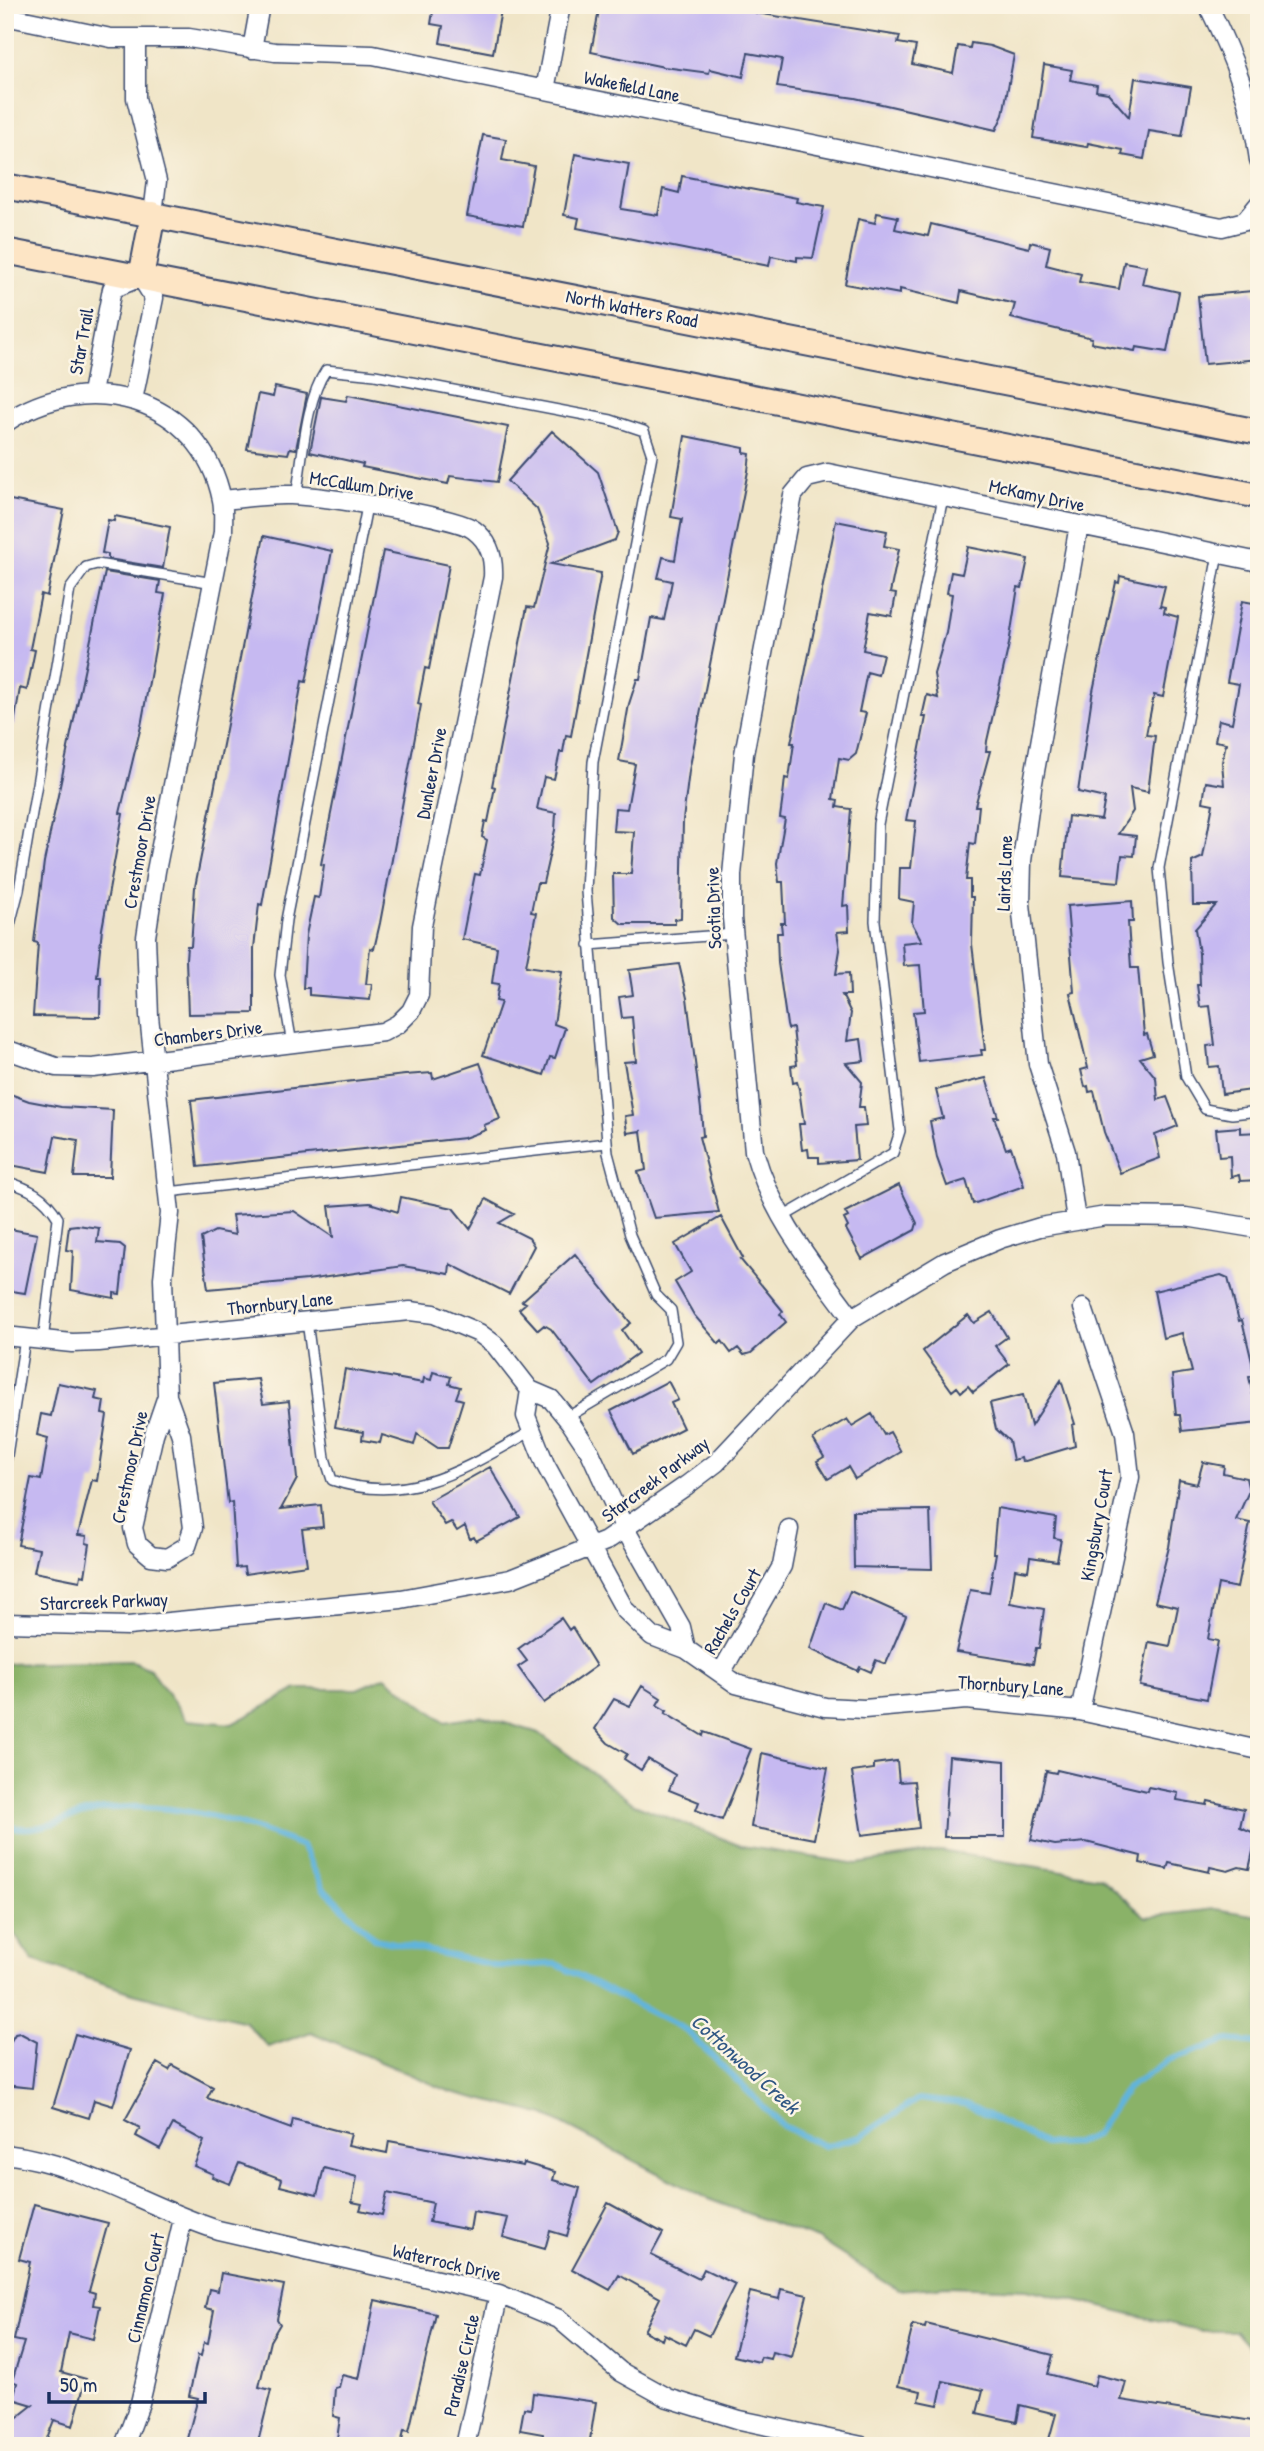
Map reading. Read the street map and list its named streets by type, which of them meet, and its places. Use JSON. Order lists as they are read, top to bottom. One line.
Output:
{"streets":{"main road":["North Watters Road"],"street":["Wakefield Lane","Star Trail","McCallum Drive","McKamy Drive","Dunleer Drive","Crestmoor Drive","Lairds Lane","Scotia Drive","Chambers Drive","Thornbury Lane","Starcreek Parkway","Kingsbury Court","Rachels Court","Waterrock Drive","Cinnamon Court","Paradise Circle"]},"crossings":[["Star Trail","Crestmoor Drive"],["McCallum Drive","Dunleer Drive"],["McCallum Drive","Crestmoor Drive"],["McKamy Drive","Lairds Lane"],["McKamy Drive","Scotia Drive"],["Dunleer Drive","Chambers Drive"],["Crestmoor Drive","Chambers Drive"],["Crestmoor Drive","Thornbury Lane"],["Lairds Lane","Starcreek Parkway"],["Scotia Drive","Starcreek Parkway"],["Thornbury Lane","Starcreek Parkway"],["Thornbury Lane","Kingsbury Court"],["Thornbury Lane","Rachels Court"],["Waterrock Drive","Cinnamon Court"],["Waterrock Drive","Paradise Circle"]],"water":["Cottonwood Creek"],"scale_bar":"50 m"}
